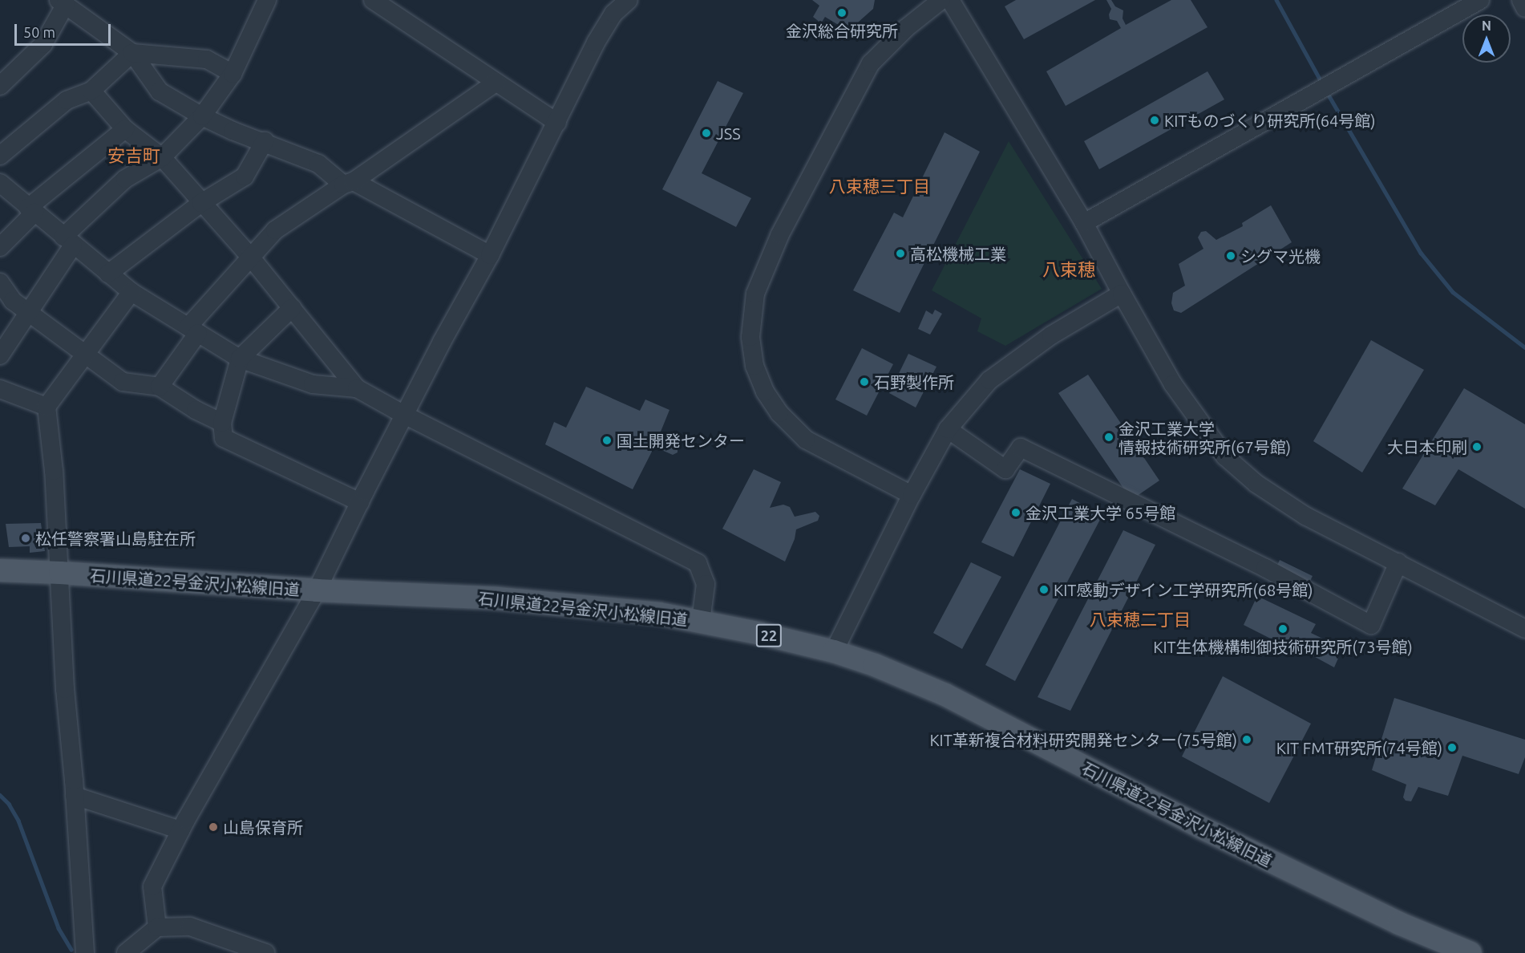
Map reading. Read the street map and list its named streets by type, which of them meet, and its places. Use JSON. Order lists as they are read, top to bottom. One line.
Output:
{"streets":{"main road":["石川県道22号金沢小松線旧道","22"]},"districts":["安吉町","八束穂三丁目","八束穂","八束穂二丁目"],"places":["金沢総合研究所","KITものづくり研究所(64号館)","JSS","高松機械工業","シグマ光機","石野製作所","金沢工業大学 情報技術研究所(67号館)","国土開発センター","大日本印刷","金沢工業大学 65号館","松任警察署山島駐在所","KIT感動デザイン工学研究所(68号館)","KIT生体機構制御技術研究所(73号館)","KIT革新複合材料研究開発センター(75号館)","KIT FMT研究所(74号館)","山島保育所"],"scale_bar":"50 m","north":"top"}
